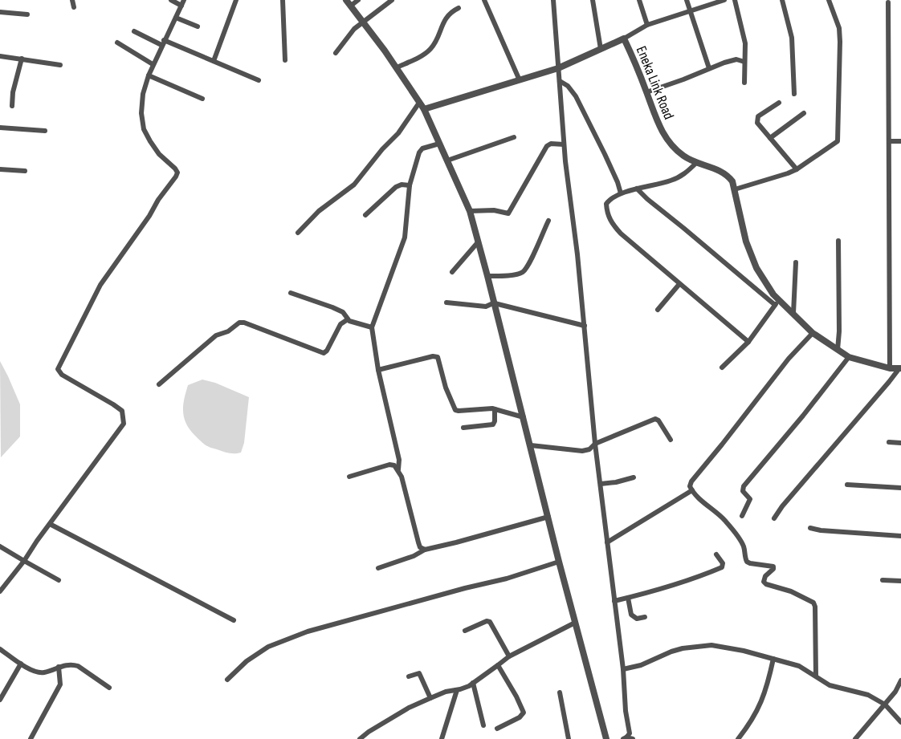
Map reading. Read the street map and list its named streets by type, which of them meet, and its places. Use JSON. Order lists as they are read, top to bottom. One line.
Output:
{"streets":{"street":["Eneka Link Road"]}}
